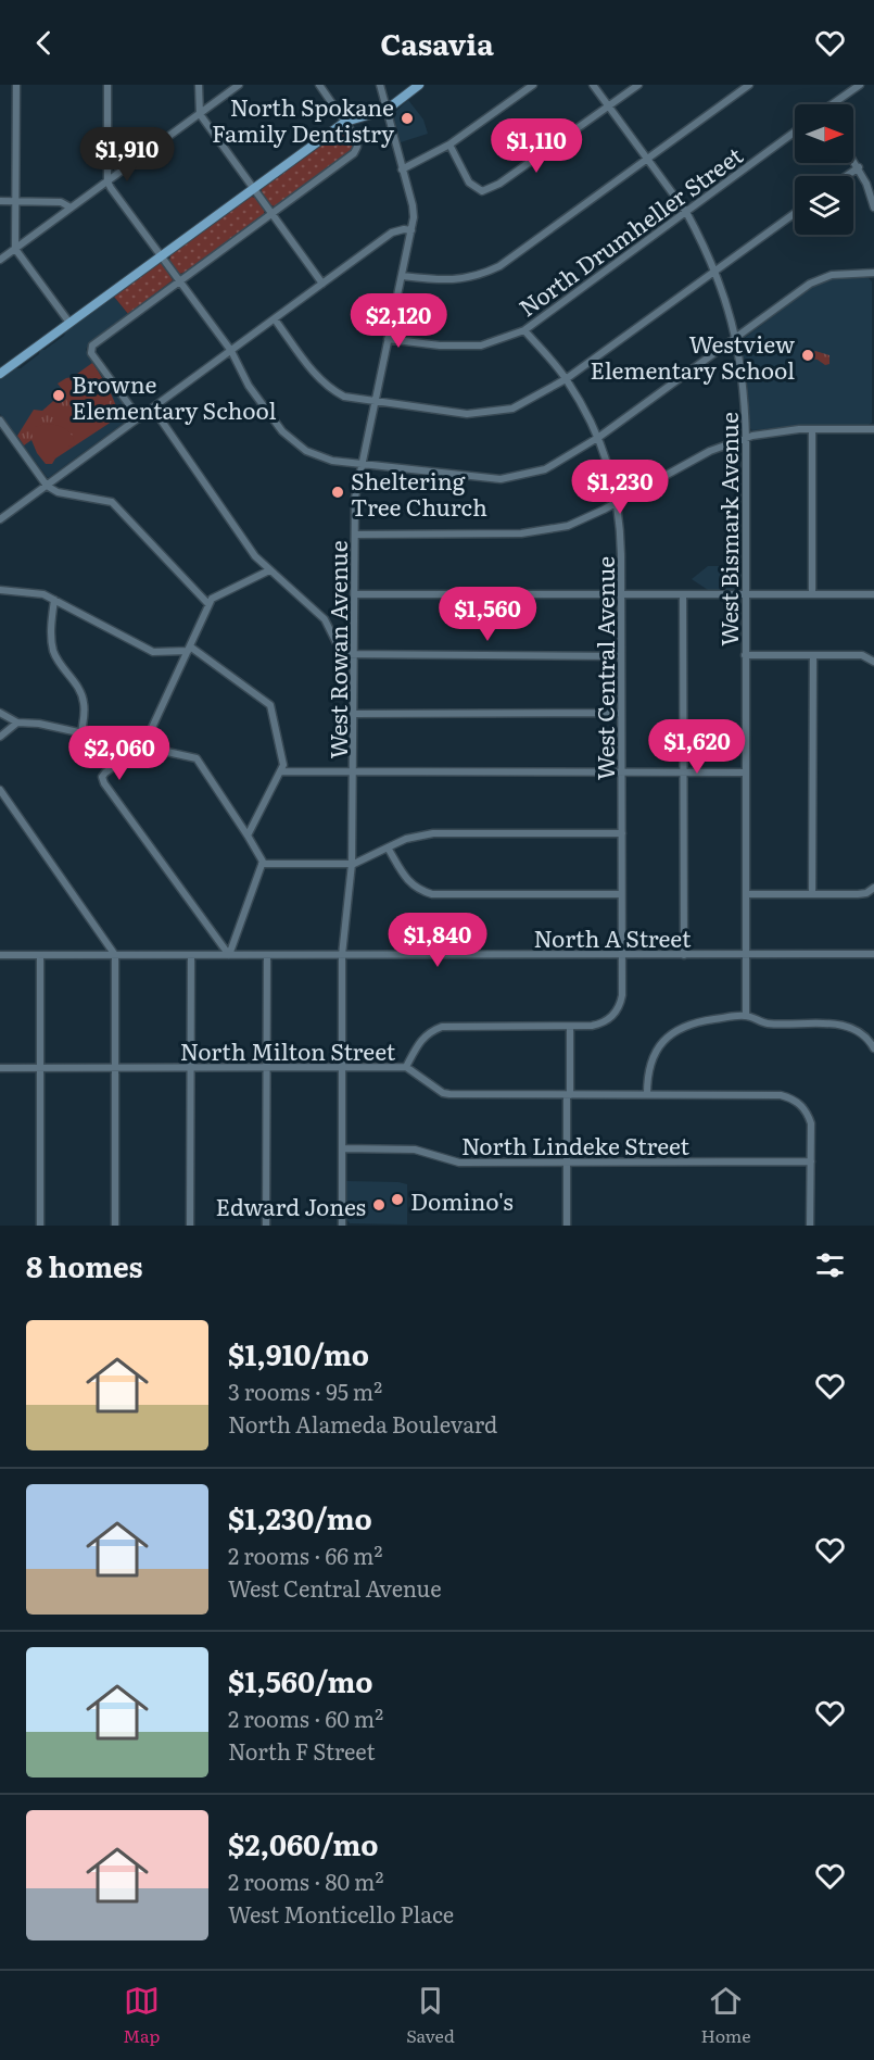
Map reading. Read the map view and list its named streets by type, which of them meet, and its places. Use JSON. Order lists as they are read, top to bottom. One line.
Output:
{"streets":{"street":["North Drumheller Street","West Bismark Avenue","West Rowan Avenue","West Central Avenue","North A Street","North Milton Street","North Lindeke Street"]},"crossings":[["North Drumheller Street","West Bismark Avenue"],["North Drumheller Street","West Rowan Avenue"],["North Drumheller Street","West Central Avenue"],["West Bismark Avenue","North A Street"],["West Rowan Avenue","North A Street"],["West Rowan Avenue","North Milton Street"],["West Rowan Avenue","North Lindeke Street"],["West Central Avenue","North A Street"],["North Milton Street","North Lindeke Street"]],"places":["North Spokane Family Dentistry","Westview Elementary School","Browne Elementary School","Sheltering Tree Church","Domino's","Edward Jones"],"north":"right","page":{"header":"Casavia","price":["$1,110","$1,910","$2,120","$1,230","$1,560","$1,620","$2,060","$1,840"],"heading":"8 homes","list":[{"name":"$1,910/mo","note":"3 rooms · 95 m² · North Alameda Boulevard"},{"name":"$1,230/mo","note":"2 rooms · 66 m² · West Central Avenue"},{"name":"$1,560/mo","note":"2 rooms · 60 m² · North F Street"},{"name":"$2,060/mo","note":"2 rooms · 80 m² · West Monticello Place"}],"tabs":["Map","Saved","Home"]}}
